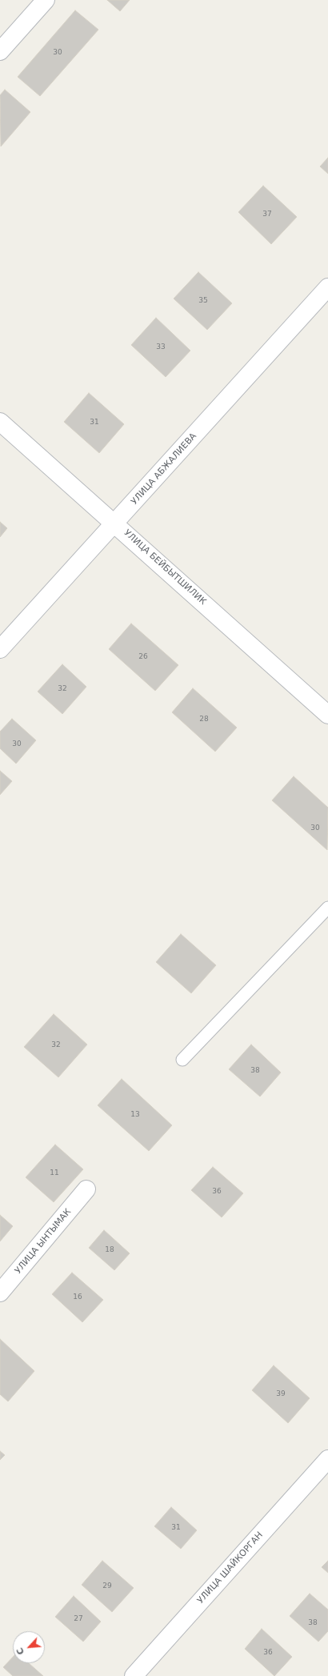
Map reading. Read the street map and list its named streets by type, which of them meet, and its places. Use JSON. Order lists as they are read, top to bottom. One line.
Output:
{"streets":{"street":["УЛИЦА АБЖАЛИЕВА","УЛИЦА БЕЙБЫТШИЛИК","УЛИЦА ЫНТЫМАК","УЛИЦА ШАЙКОРГАН"]},"crossings":[["УЛИЦА АБЖАЛИЕВА","УЛИЦА БЕЙБЫТШИЛИК"]],"house_numbers":["30","37","35","33","31","26","32","28","30","30","32","38","13","11","36","18","16","39","31","29","27","38","36"],"north":"bottom left"}
